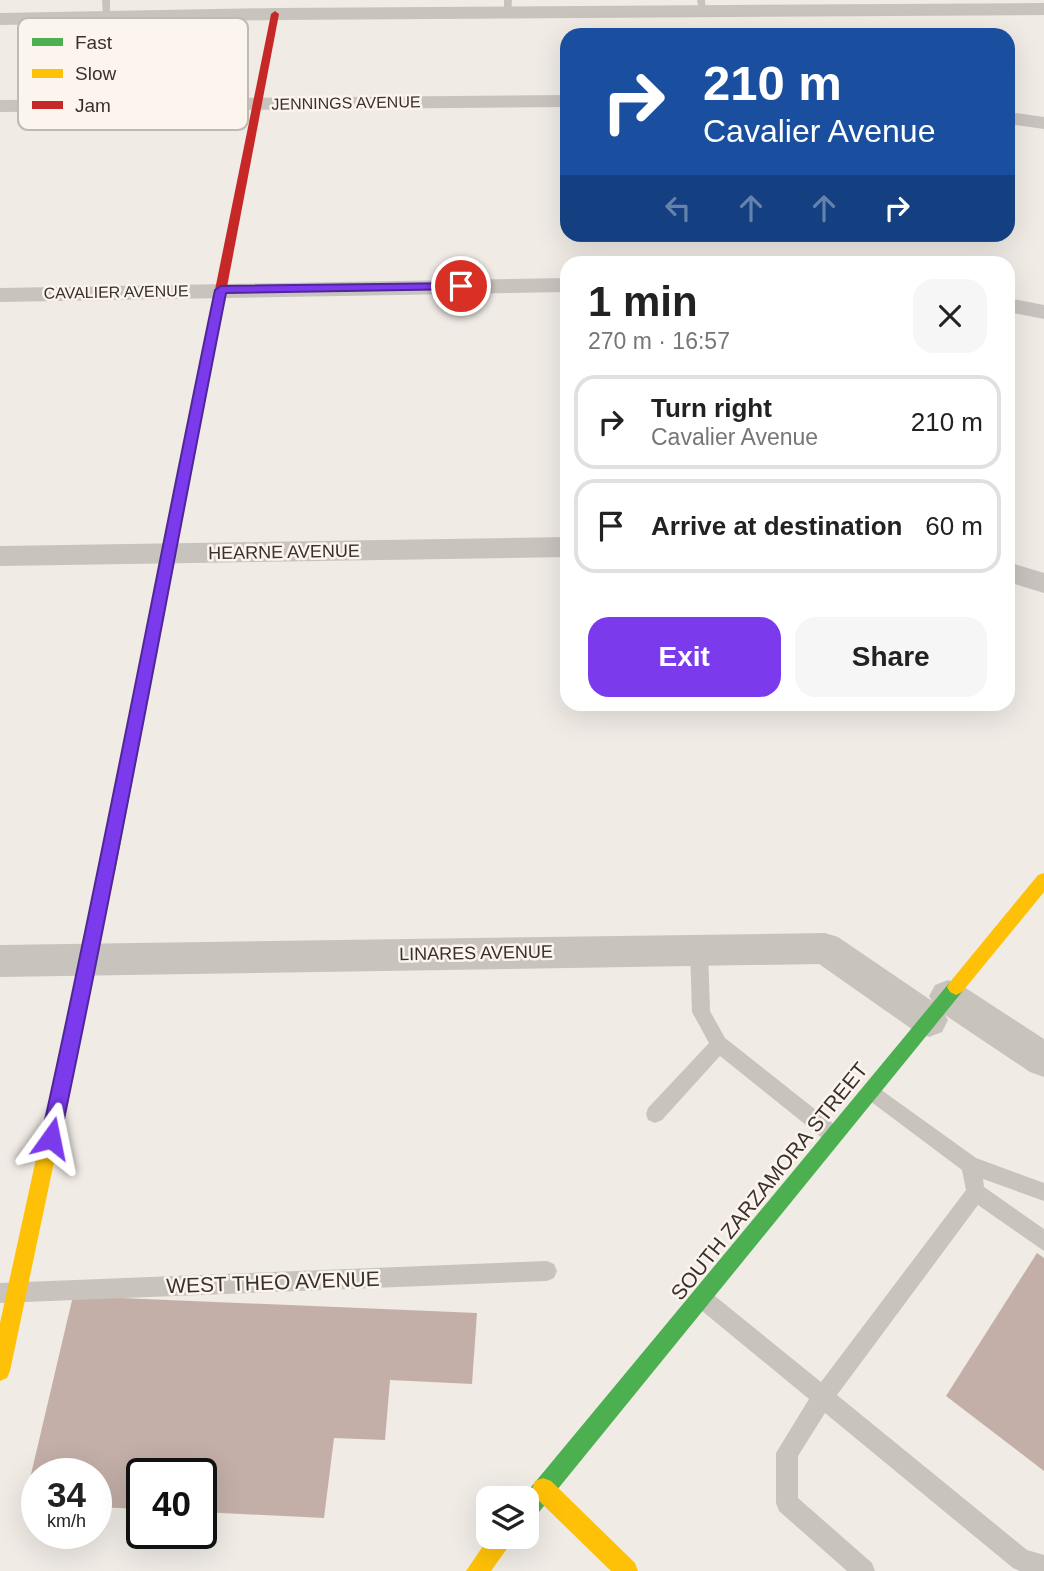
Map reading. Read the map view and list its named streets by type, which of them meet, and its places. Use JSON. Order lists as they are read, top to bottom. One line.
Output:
{"streets":{"street":["JENNINGS AVENUE","CAVALIER AVENUE","HEARNE AVENUE","LINARES AVENUE","SOUTH ZARZAMORA STREET"],"lane":["WEST THEO AVENUE"]},"crossings":[["LINARES AVENUE","SOUTH ZARZAMORA STREET"]],"legend":["Fast","Slow","Jam"],"page":{"turn":["210 m","Cavalier Avenue"],"heading":["1 min","270 m · 16:57"],"list":[{"name":"Turn right","note":"Cavalier Avenue","value":"210 m"},{"name":"Arrive at destination","value":"60 m"}],"buttons":["Exit","Share"],"speed":"34 km/h","limit":"40"}}
